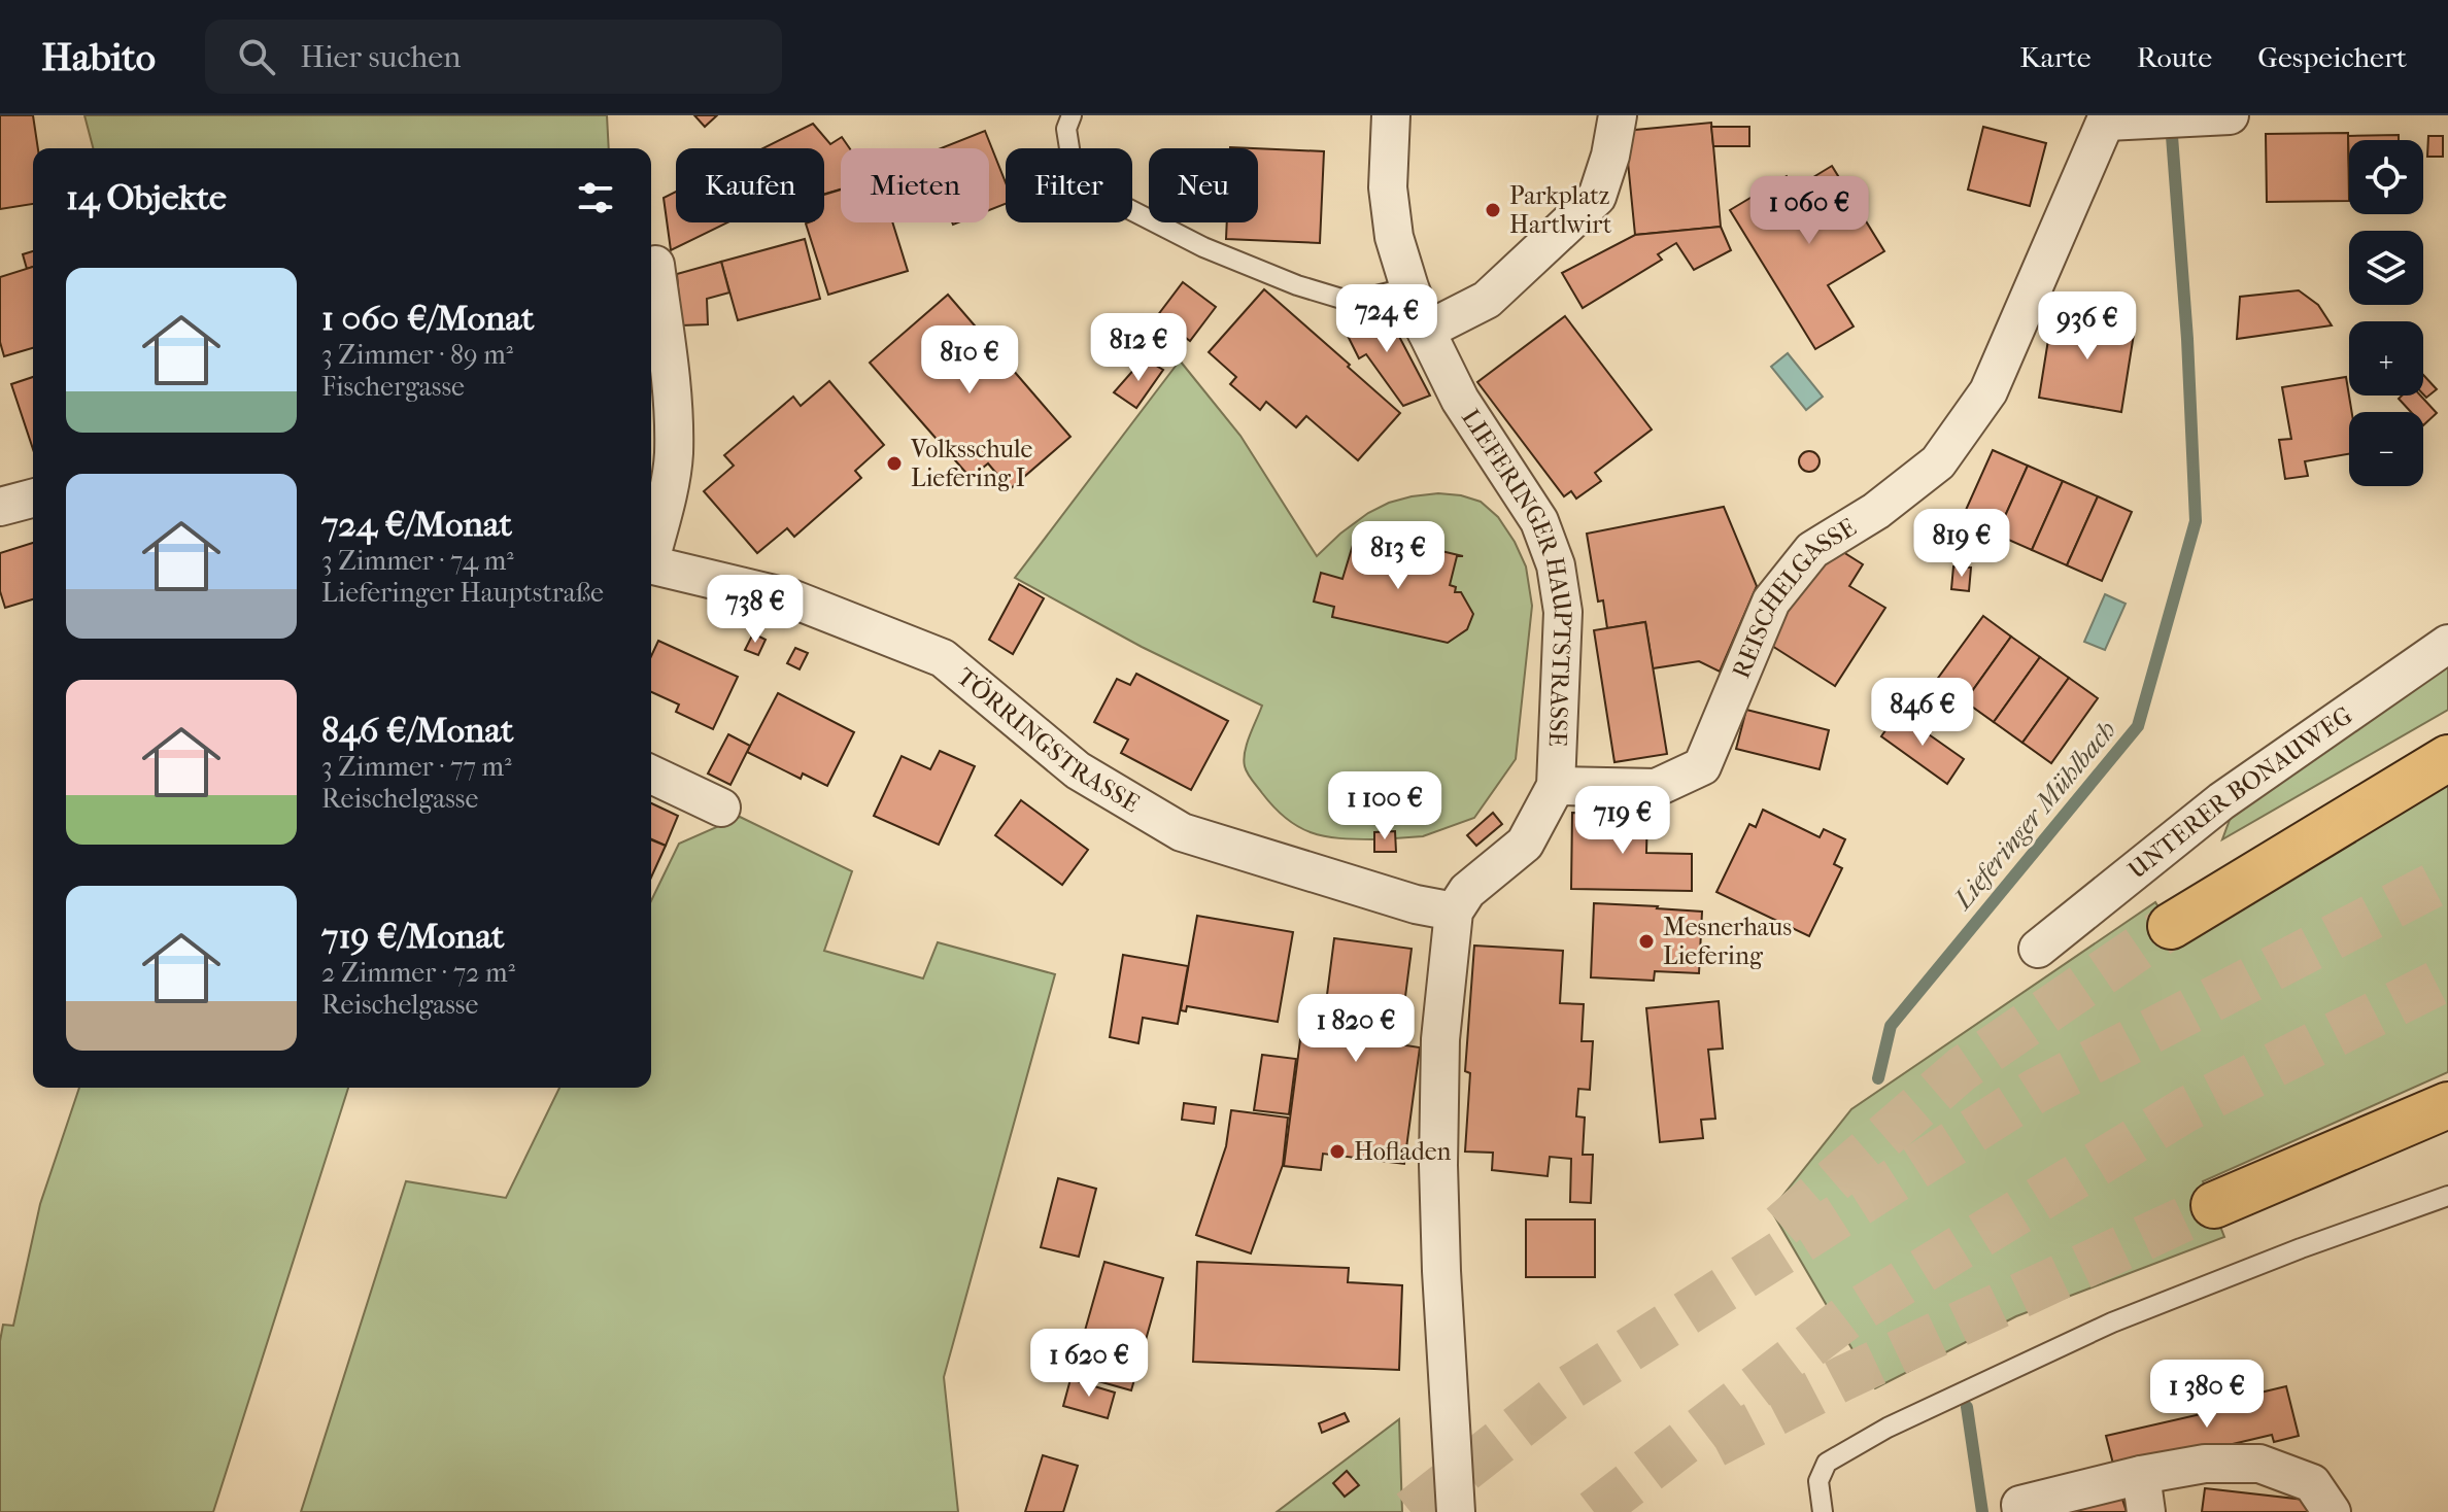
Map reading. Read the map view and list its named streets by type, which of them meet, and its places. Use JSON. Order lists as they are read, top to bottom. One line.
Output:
{"streets":{"street":["LIEFERINGER HAUPTSTRASSE","REISCHELGASSE","TÖRRINGSTRASSE","UNTERER BONAUWEG"]},"crossings":[["LIEFERINGER HAUPTSTRASSE","REISCHELGASSE"],["LIEFERINGER HAUPTSTRASSE","TÖRRINGSTRASSE"]],"water":["Lieferinger Mühlbach"],"places":["Parkplatz Hartlwirt","Volksschule Liefering I","Mesnerhaus Liefering","Hofladen"],"page":{"header":"Habito","search":"Hier suchen","nav":["Karte","Route","Gespeichert"],"map_buttons":["+","−"],"chip":["Kaufen","Mieten","Filter","Neu"],"heading":"14 Objekte","price":["1 060 €","724 €","936 €","812 €","810 €","819 €","813 €","738 €","846 €","1 100 €","719 €","1 820 €","1 620 €","1 380 €"],"list":[{"name":"1 060 €/Monat","note":"3 Zimmer · 89 m² · Fischergasse"},{"name":"724 €/Monat","note":"3 Zimmer · 74 m² · Lieferinger Hauptstraße"},{"name":"846 €/Monat","note":"3 Zimmer · 77 m² · Reischelgasse"},{"name":"719 €/Monat","note":"2 Zimmer · 72 m² · Reischelgasse"}]}}
